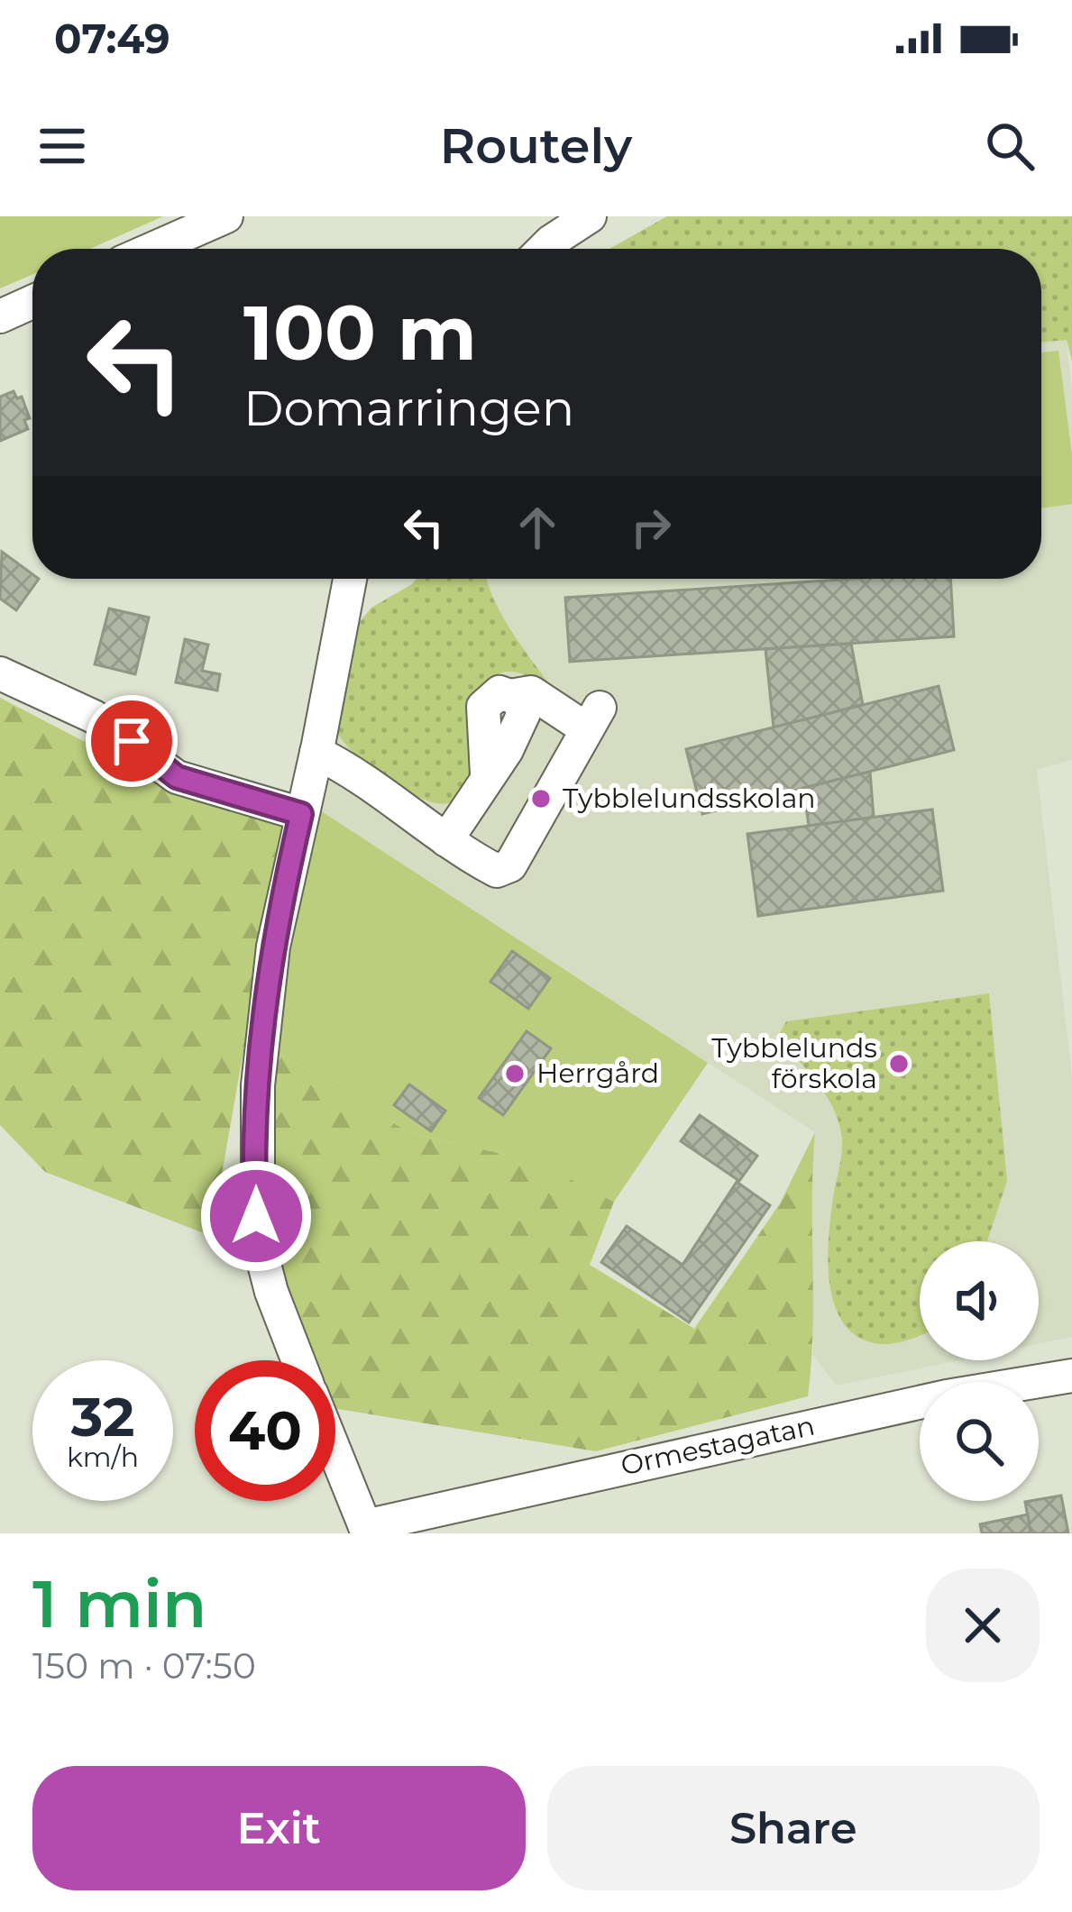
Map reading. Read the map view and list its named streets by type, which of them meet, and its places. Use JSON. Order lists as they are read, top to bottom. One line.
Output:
{"streets":{"street":["Ormestagatan"]},"places":["Tybblelundsskolan","Tybblelunds förskola","Herrgård"],"page":{"status":"07:49","header":"Routely","turn":["100 m","Domarringen"],"speed":"32 km/h","limit":"40","heading":["1 min","150 m · 07:50"],"buttons":["Exit","Share"]}}
